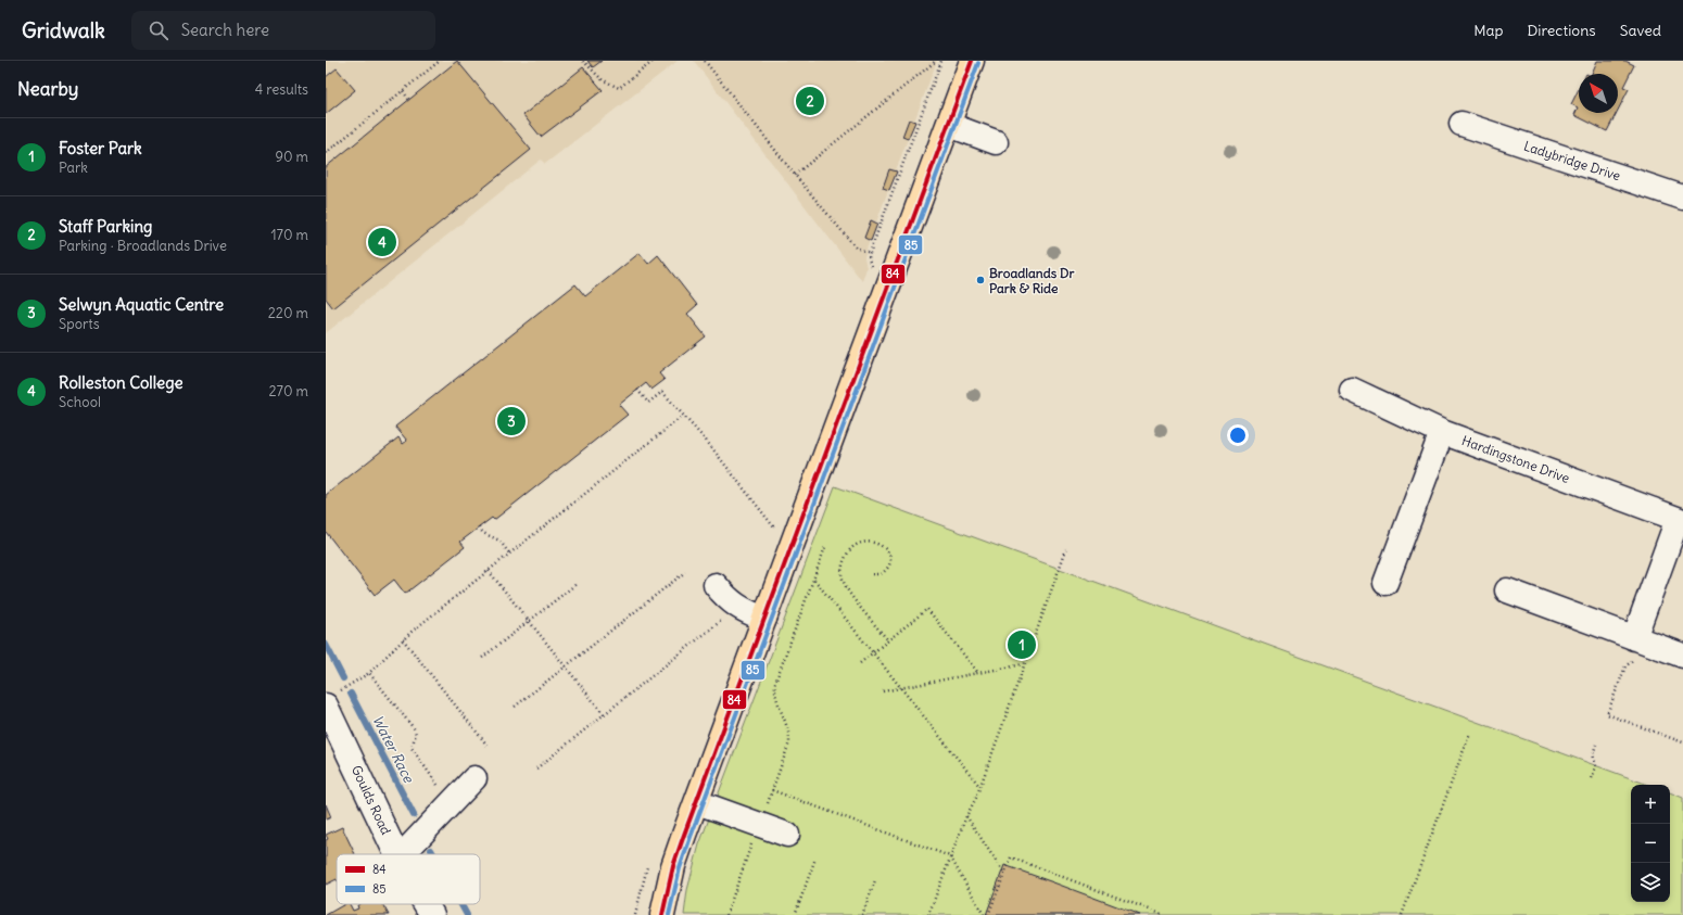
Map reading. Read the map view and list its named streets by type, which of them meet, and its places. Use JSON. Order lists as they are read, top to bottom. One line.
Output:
{"streets":{"street":["Ladybridge Drive","Hardingstone Drive","Goulds Road"]},"water":["Water Race"],"places":["Broadlands Dr Park & Ride"],"lines":["transit line 84","transit line 85"],"legend":["84","85"],"north":"top left","page":{"header":"Gridwalk","search":"Search here","nav":["Map","Directions","Saved"],"heading":["Nearby","4 results"],"pins":["2","4","3","1"],"list":[{"mark":"1","name":"Foster Park","note":"Park","value":"90 m"},{"mark":"2","name":"Staff Parking","note":"Parking · Broadlands Drive","value":"170 m"},{"mark":"3","name":"Selwyn Aquatic Centre","note":"Sports","value":"220 m"},{"mark":"4","name":"Rolleston College","note":"School","value":"270 m"}],"map_buttons":["+","−"]}}
